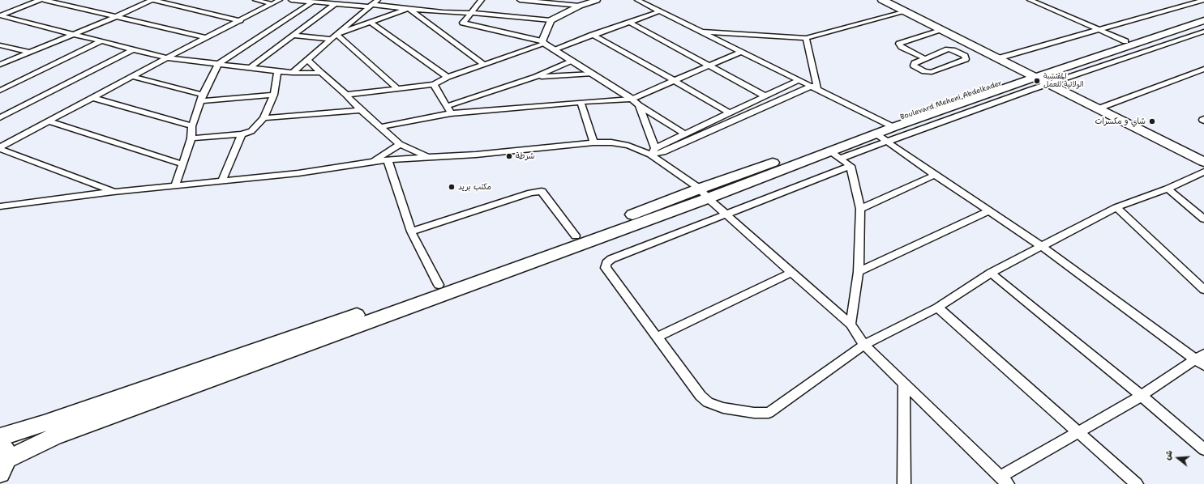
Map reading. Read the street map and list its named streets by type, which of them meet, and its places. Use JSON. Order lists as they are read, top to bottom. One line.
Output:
{"streets":{"main road":["Boulevard Meheni Abdelkader"]},"places":["المفتشية الولائية للعمل","شاي و مكسرات","شرطة","مكتب بريد"],"north":"left"}
